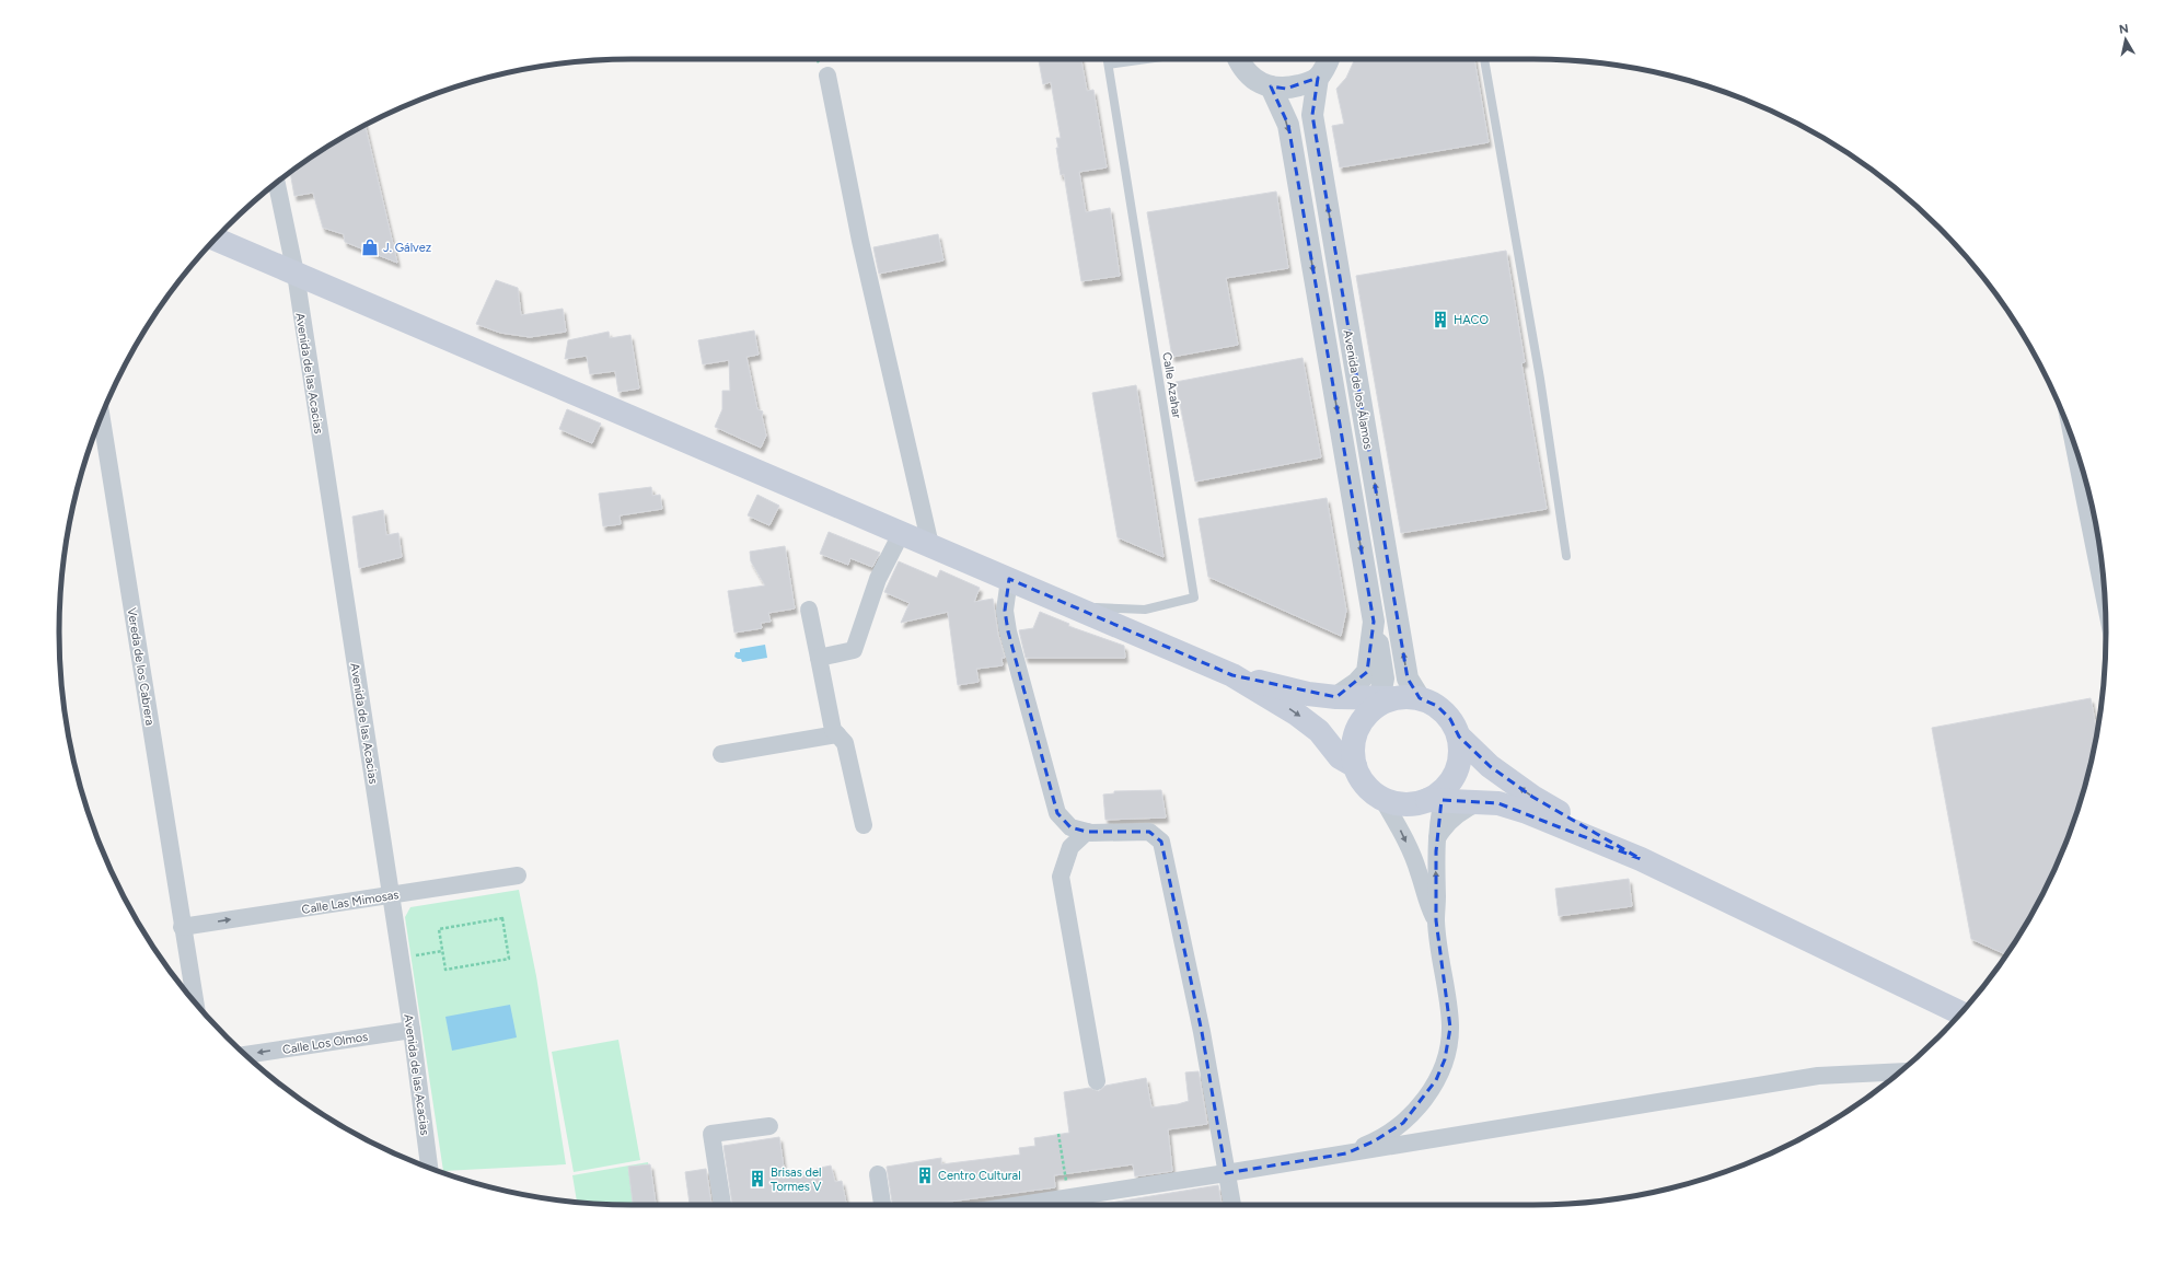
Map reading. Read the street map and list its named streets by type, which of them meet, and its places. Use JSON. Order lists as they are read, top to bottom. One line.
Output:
{"streets":{"street":["Avenida de las Acacias","Avenida de los Álamos","Vereda de los Cabrera","Calle Las Mimosas","Calle Los Olmos"],"lane":["Calle Azahar"]},"crossings":[["Avenida de las Acacias","Calle Las Mimosas"],["Avenida de las Acacias","Calle Los Olmos"],["Vereda de los Cabrera","Calle Las Mimosas"]],"one_way":["Calle Las Mimosas","Calle Los Olmos"],"places":{"shop":["J. Gálvez"],"building":["HACO","Centro Cultural","Brisas del Tormes V"]},"north":"top"}
